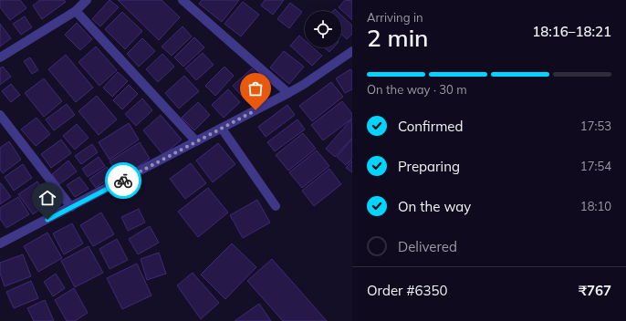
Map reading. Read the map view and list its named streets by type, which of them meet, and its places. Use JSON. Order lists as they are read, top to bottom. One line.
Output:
{"page":{"heading":["2 min","Arriving in","18:16–18:21"],"panel":["Order #6350","₹767"],"bar":"On the way · 30 m","list":[["Confirmed","17:53"],["Preparing","17:54"],["On the way","18:10"],"Delivered"]}}
